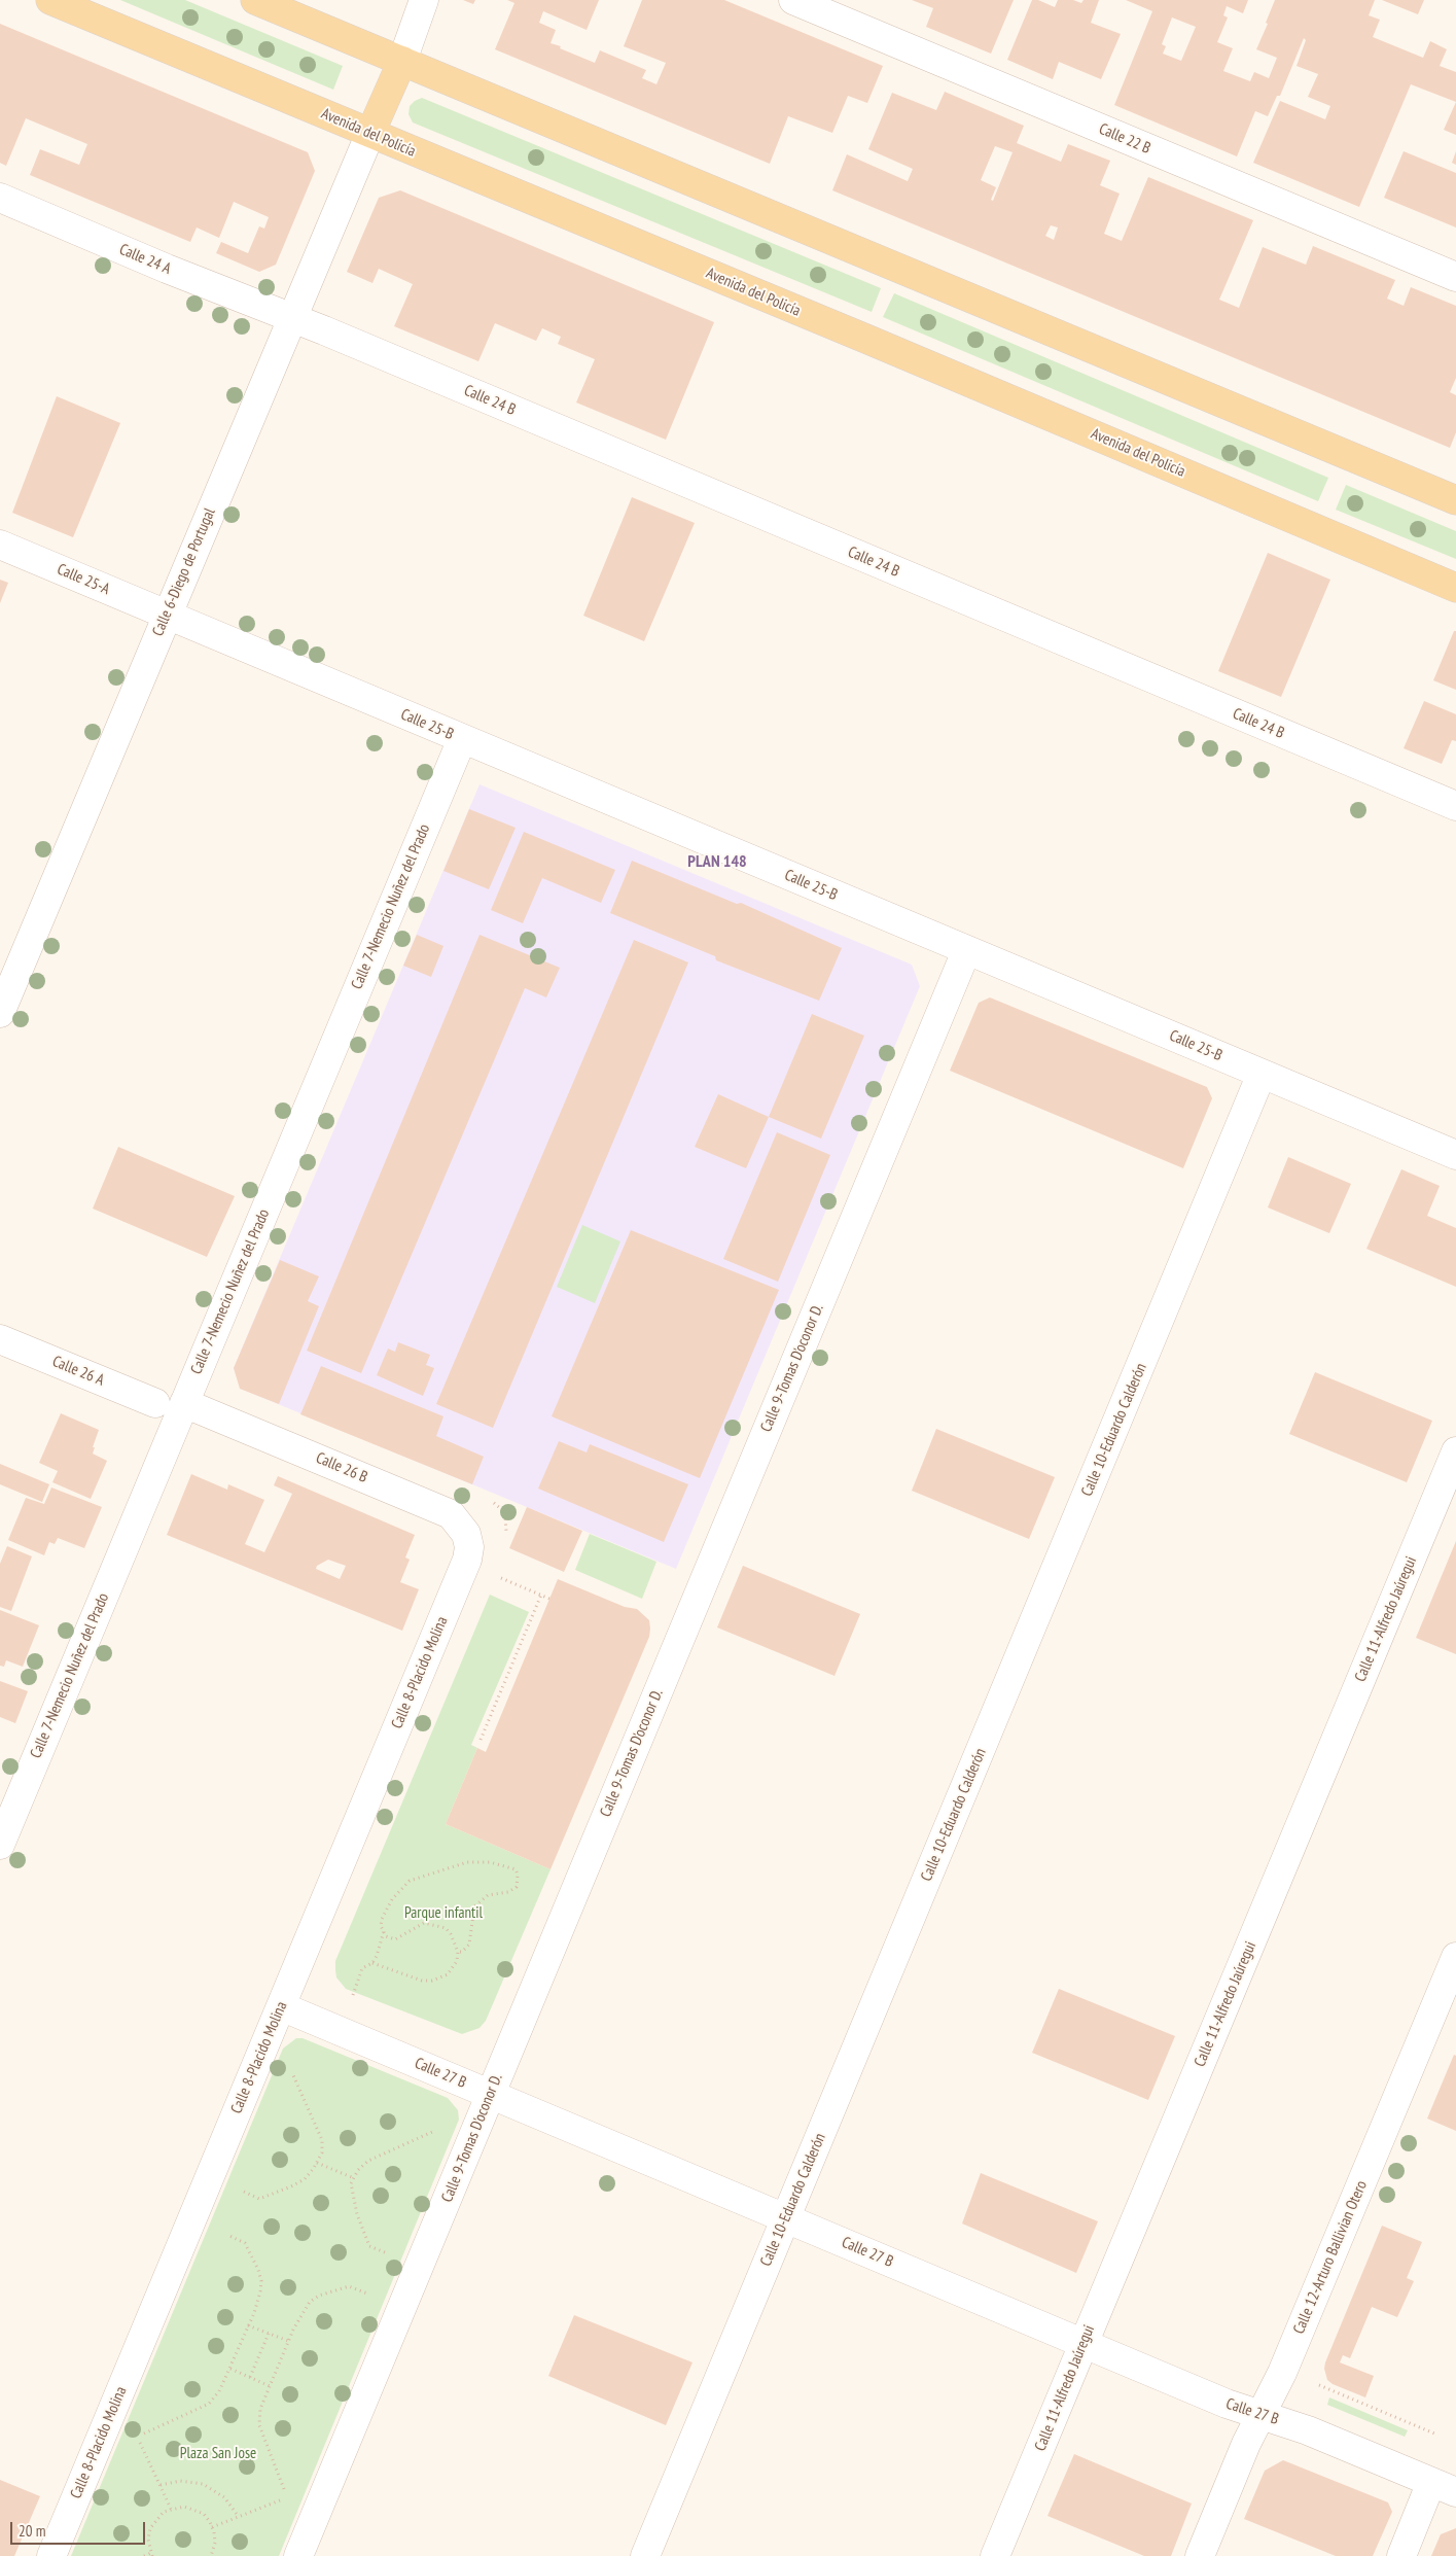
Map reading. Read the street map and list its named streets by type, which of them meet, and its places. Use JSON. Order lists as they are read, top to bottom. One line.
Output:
{"streets":{"main road":["Avenida del Policía"],"street":["Calle 22 B","Calle 24 A","Calle 24 B","Calle 6-Diego de Portugal","Calle 25-A","Calle 25-B","Calle 7-Nemecio Nuñez del Prado","Calle 9-Tomas D'oconor D.","Calle 26 A","Calle 10-Eduardo Calderón","Calle 26 B","Calle 11-Alfredo Jaúregui","Calle 8-Placido Molina","Calle 27 B","Calle 12-Arturo Ballivian Otero"]},"crossings":[["Avenida del Policía","Calle 6-Diego de Portugal"],["Calle 24 A","Calle 24 B"],["Calle 24 A","Calle 6-Diego de Portugal"],["Calle 24 B","Calle 6-Diego de Portugal"],["Calle 6-Diego de Portugal","Calle 25-A"],["Calle 6-Diego de Portugal","Calle 25-B"],["Calle 25-A","Calle 25-B"],["Calle 25-B","Calle 7-Nemecio Nuñez del Prado"],["Calle 25-B","Calle 9-Tomas D'oconor D."],["Calle 25-B","Calle 10-Eduardo Calderón"],["Calle 7-Nemecio Nuñez del Prado","Calle 26 B"],["Calle 9-Tomas D'oconor D.","Calle 27 B"],["Calle 10-Eduardo Calderón","Calle 27 B"],["Calle 26 B","Calle 8-Placido Molina"],["Calle 11-Alfredo Jaúregui","Calle 27 B"],["Calle 8-Placido Molina","Calle 27 B"],["Calle 27 B","Calle 12-Arturo Ballivian Otero"]],"districts":["PLAN 148"],"parks":["Parque infantil","Plaza San Jose"],"scale_bar":"20 m"}
